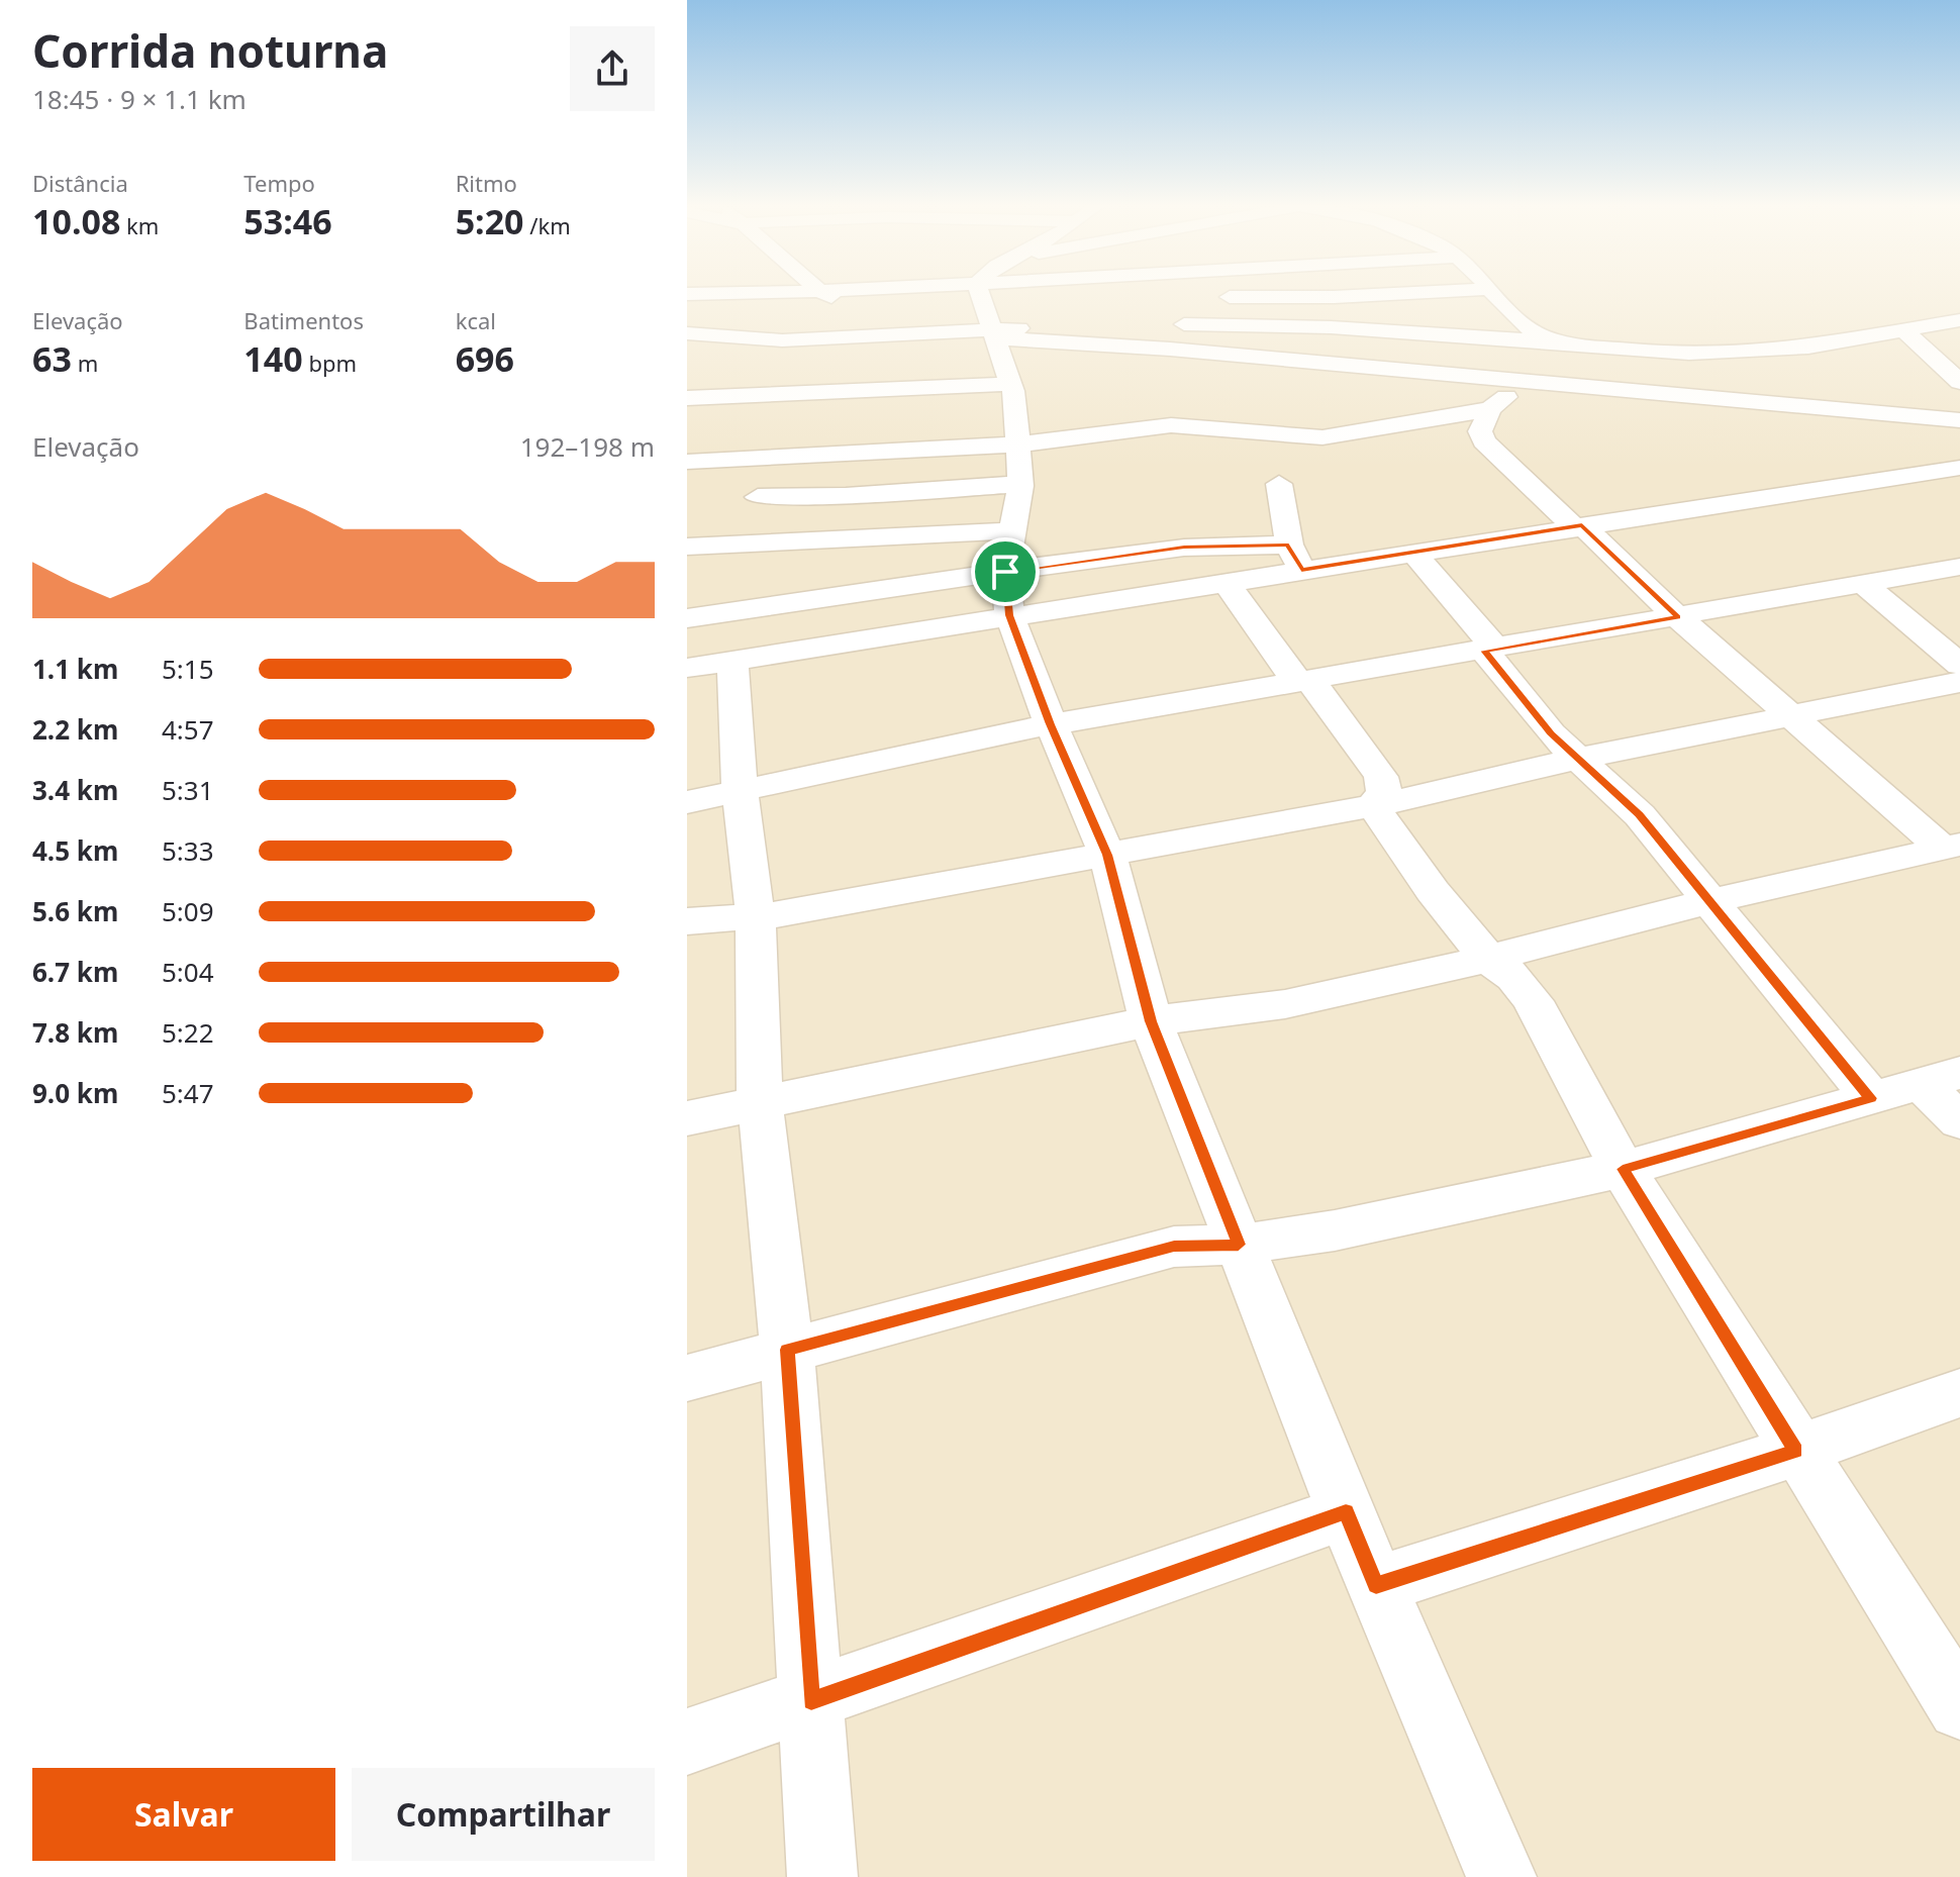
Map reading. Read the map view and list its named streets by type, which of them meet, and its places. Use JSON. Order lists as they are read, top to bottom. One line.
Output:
{"page":{"heading":["Corrida noturna","18:45 · 9 × 1.1 km"],"stats":[["Distância","10.08 km"],["Tempo","53:46"],["Ritmo","5:20 /km"],["Elevação","63 m"],["Batimentos","140 bpm"],["kcal","696"]],"chart":["Elevação","192–198 m"],"list":[{"name":"1.1 km","note":"5:15"},{"name":"2.2 km","note":"4:57"},{"name":"3.4 km","note":"5:31"},{"name":"4.5 km","note":"5:33"},{"name":"5.6 km","note":"5:09"},{"name":"6.7 km","note":"5:04"},{"name":"7.8 km","note":"5:22"},{"name":"9.0 km","note":"5:47"}],"buttons":["Salvar","Compartilhar"]}}
